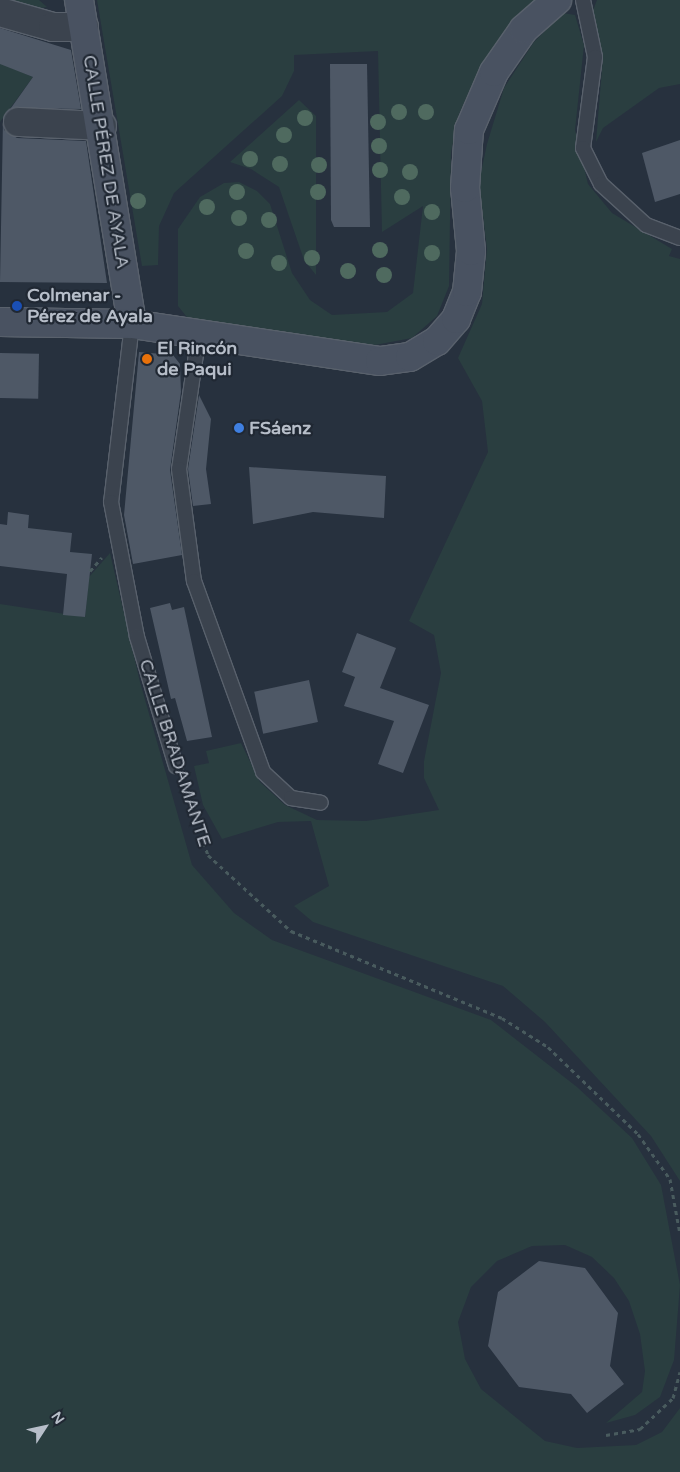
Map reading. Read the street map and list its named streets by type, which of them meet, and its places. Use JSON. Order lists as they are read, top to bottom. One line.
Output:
{"streets":{"main road":["CALLE PÉREZ DE AYALA"],"lane":["CALLE BRADAMANTE"]},"crossings":[["CALLE PÉREZ DE AYALA","CALLE BRADAMANTE"]],"places":["Colmenar - Pérez de Ayala","El Rincón de Paqui","FSáenz"],"north":"top right"}
